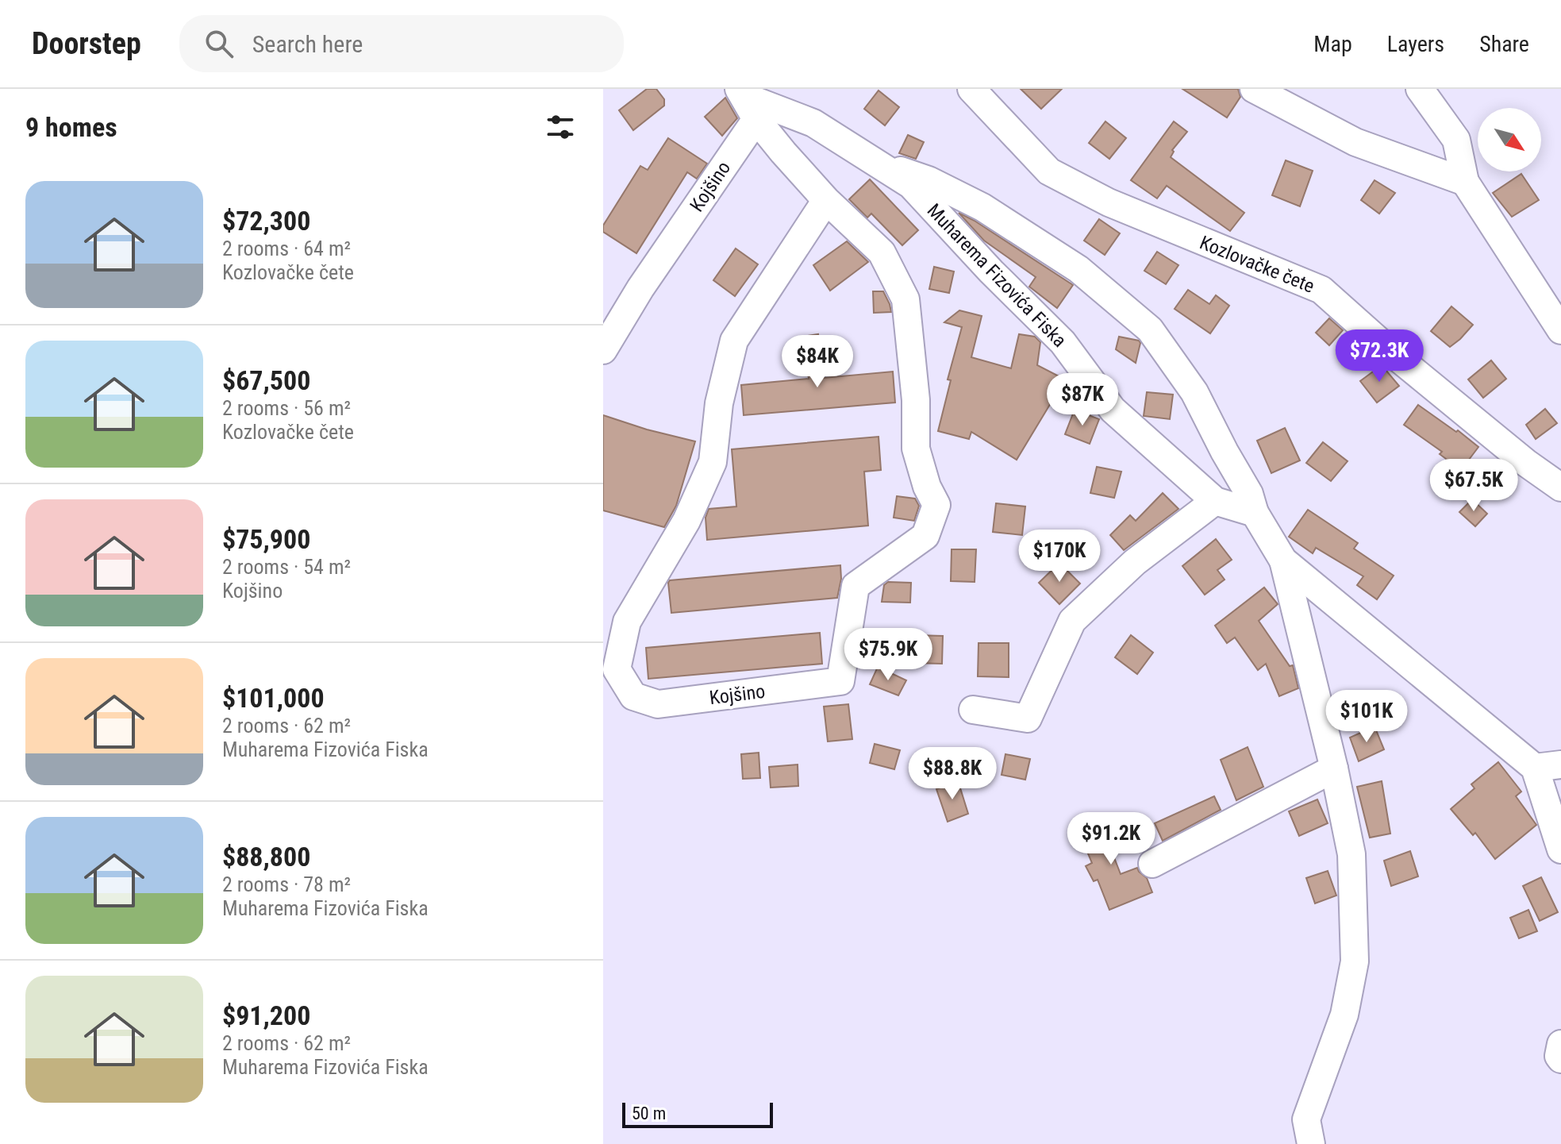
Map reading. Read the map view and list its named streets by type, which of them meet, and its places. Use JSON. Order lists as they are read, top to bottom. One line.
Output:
{"streets":{"street":["Kojšino","Kozlovačke čete","Muharema Fizovića Fiska"]},"crossings":[["Kojšino","Muharema Fizovića Fiska"]],"scale_bar":"50 m","north":"bottom right","page":{"header":"Doorstep","search":"Search here","nav":["Map","Layers","Share"],"heading":"9 homes","list":[{"name":"$72,300","note":"2 rooms · 64 m² · Kozlovačke čete"},{"name":"$67,500","note":"2 rooms · 56 m² · Kozlovačke čete"},{"name":"$75,900","note":"2 rooms · 54 m² · Kojšino"},{"name":"$101,000","note":"2 rooms · 62 m² · Muharema Fizovića Fiska"},{"name":"$88,800","note":"2 rooms · 78 m² · Muharema Fizovića Fiska"},{"name":"$91,200","note":"2 rooms · 62 m² · Muharema Fizovića Fiska"}],"price":["$72.3K","$84K","$87K","$67.5K","$170K","$75.9K","$101K","$88.8K","$91.2K"],"scale":"50 m"}}
